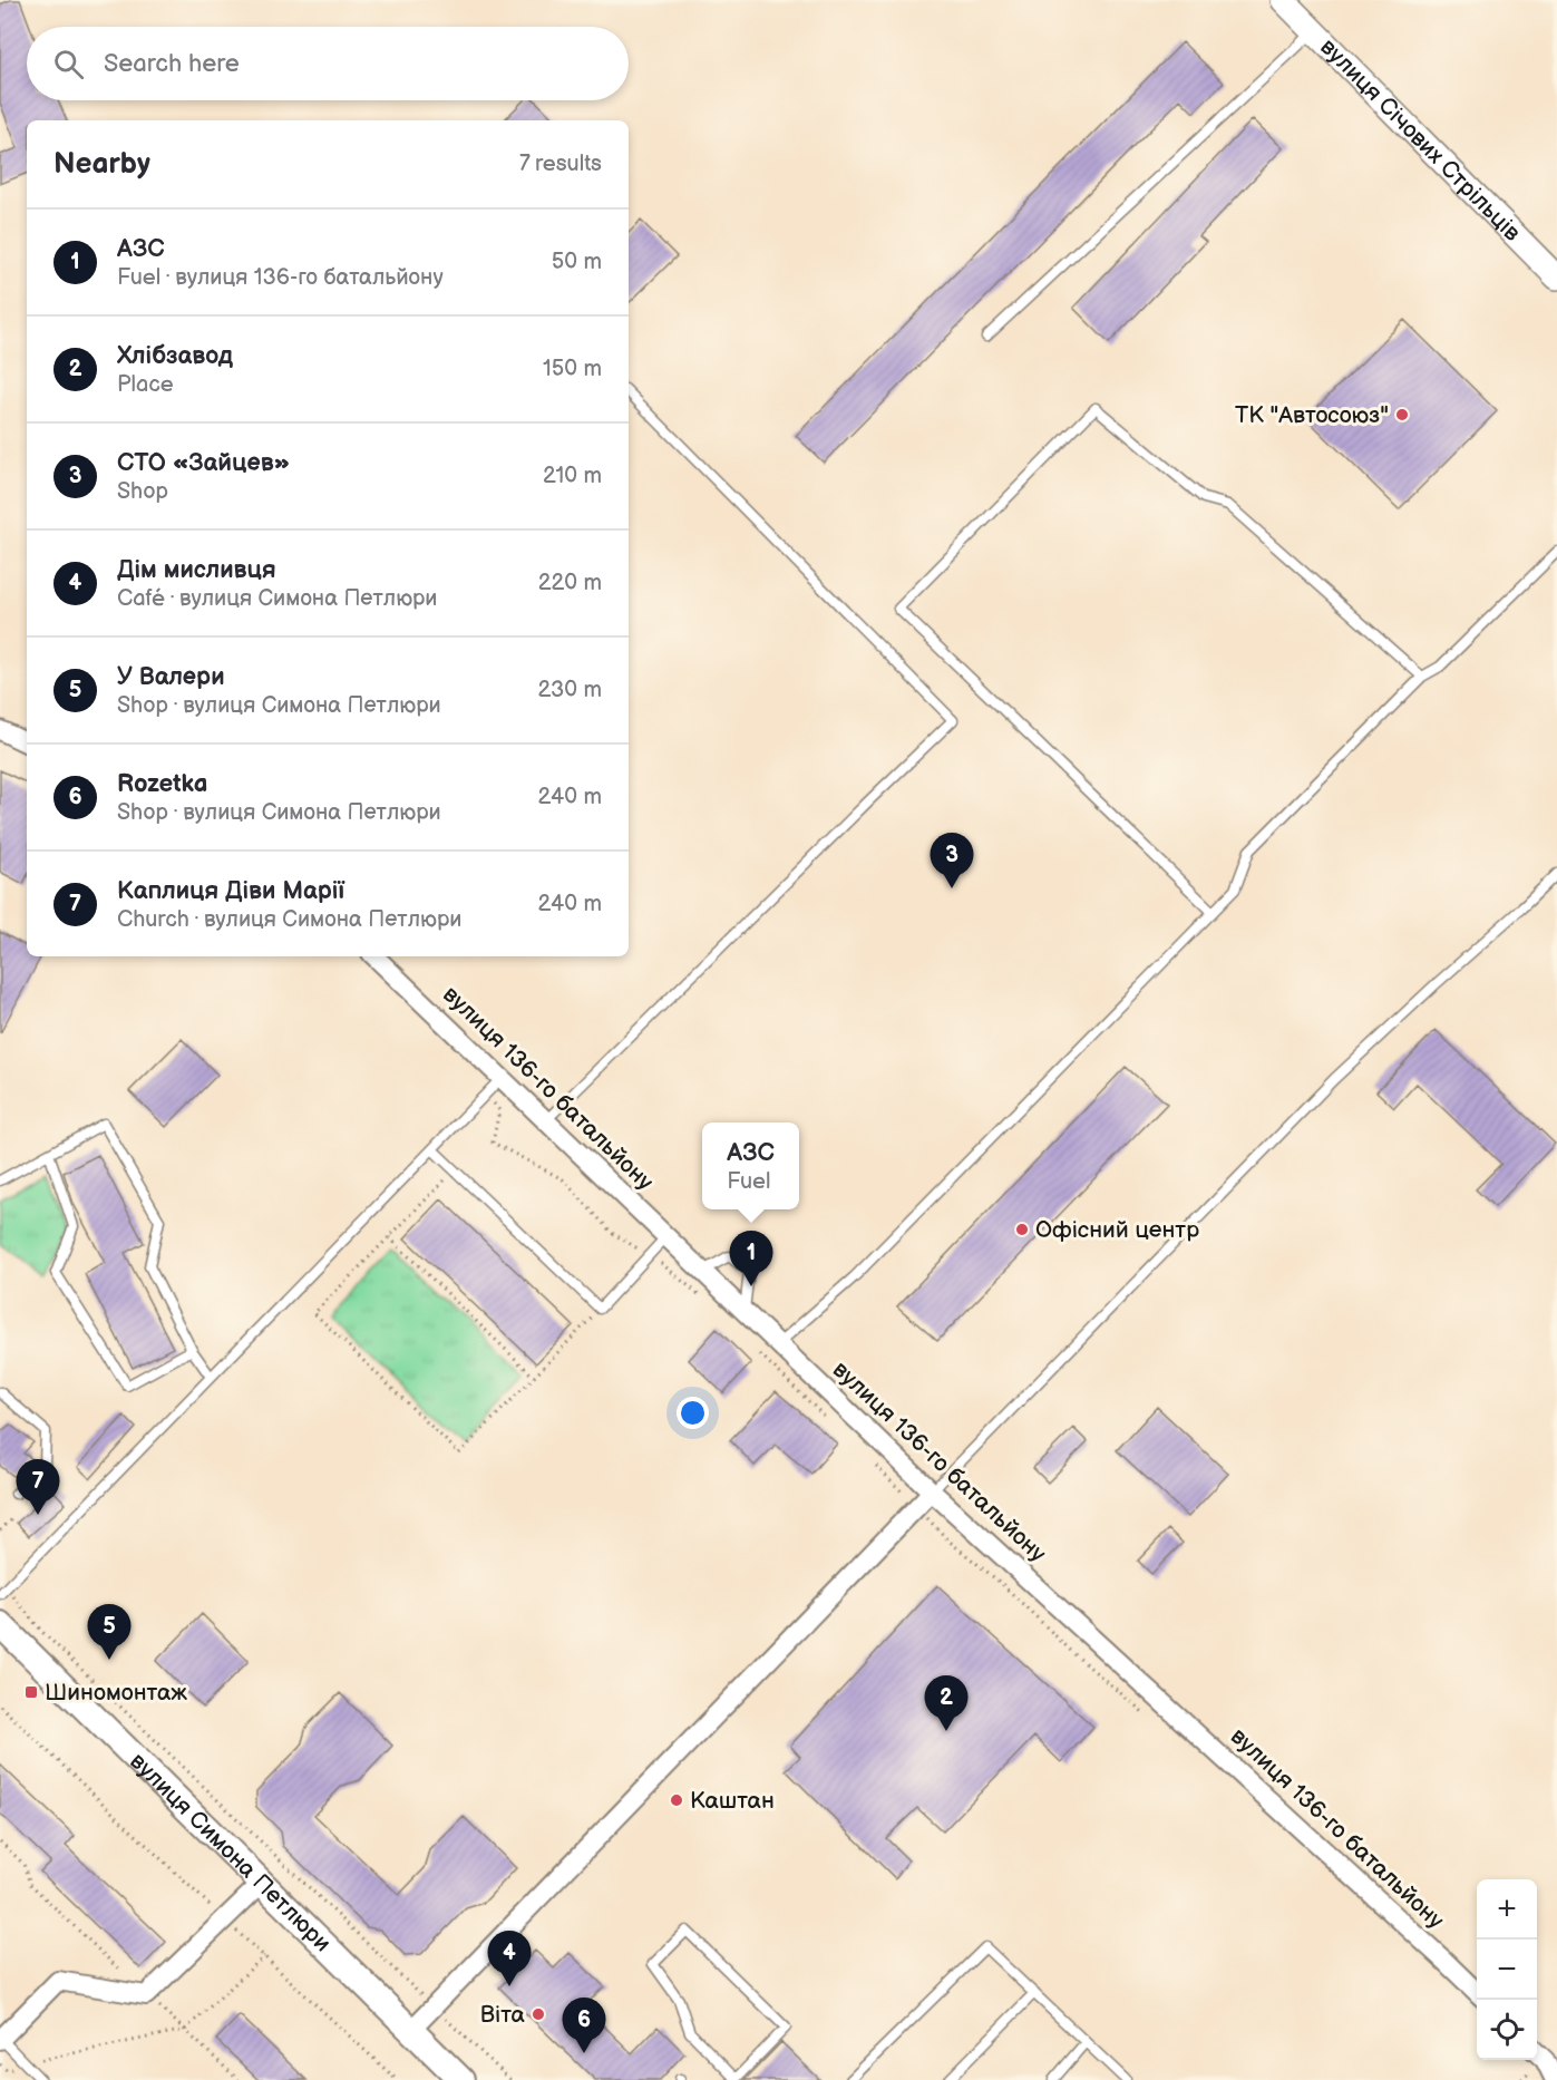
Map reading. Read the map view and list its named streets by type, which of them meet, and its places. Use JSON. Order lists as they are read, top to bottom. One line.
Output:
{"streets":{"main road":["вулиця Симона Петлюри"],"street":["вулиця Січових Стрільців","вулиця 136-го батальйону"]},"places":{"other":["ТК \"Автосоюз\"","Офісний центр","Каштан","Віта"],"transit":["Шиномонтаж"]},"page":{"search":"Search here","heading":["Nearby","7 results"],"list":[{"mark":"1","name":"АЗС","note":"Fuel · вулиця 136-го батальйону","value":"50 m"},{"mark":"2","name":"Хлібзавод","note":"Place","value":"150 m"},{"mark":"3","name":"СТО «Зайцев»","note":"Shop","value":"210 m"},{"mark":"4","name":"Дім мисливця","note":"Café · вулиця Симона Петлюри","value":"220 m"},{"mark":"5","name":"У Валери","note":"Shop · вулиця Симона Петлюри","value":"230 m"},{"mark":"6","name":"Rozetka","note":"Shop · вулиця Симона Петлюри","value":"240 m"},{"mark":"7","name":"Каплиця Діви Марії","note":"Church · вулиця Симона Петлюри","value":"240 m"}],"pins":["3","1","7","5","2","4","6"],"popup":["АЗС","Fuel"],"map_buttons":["+","−"]}}
